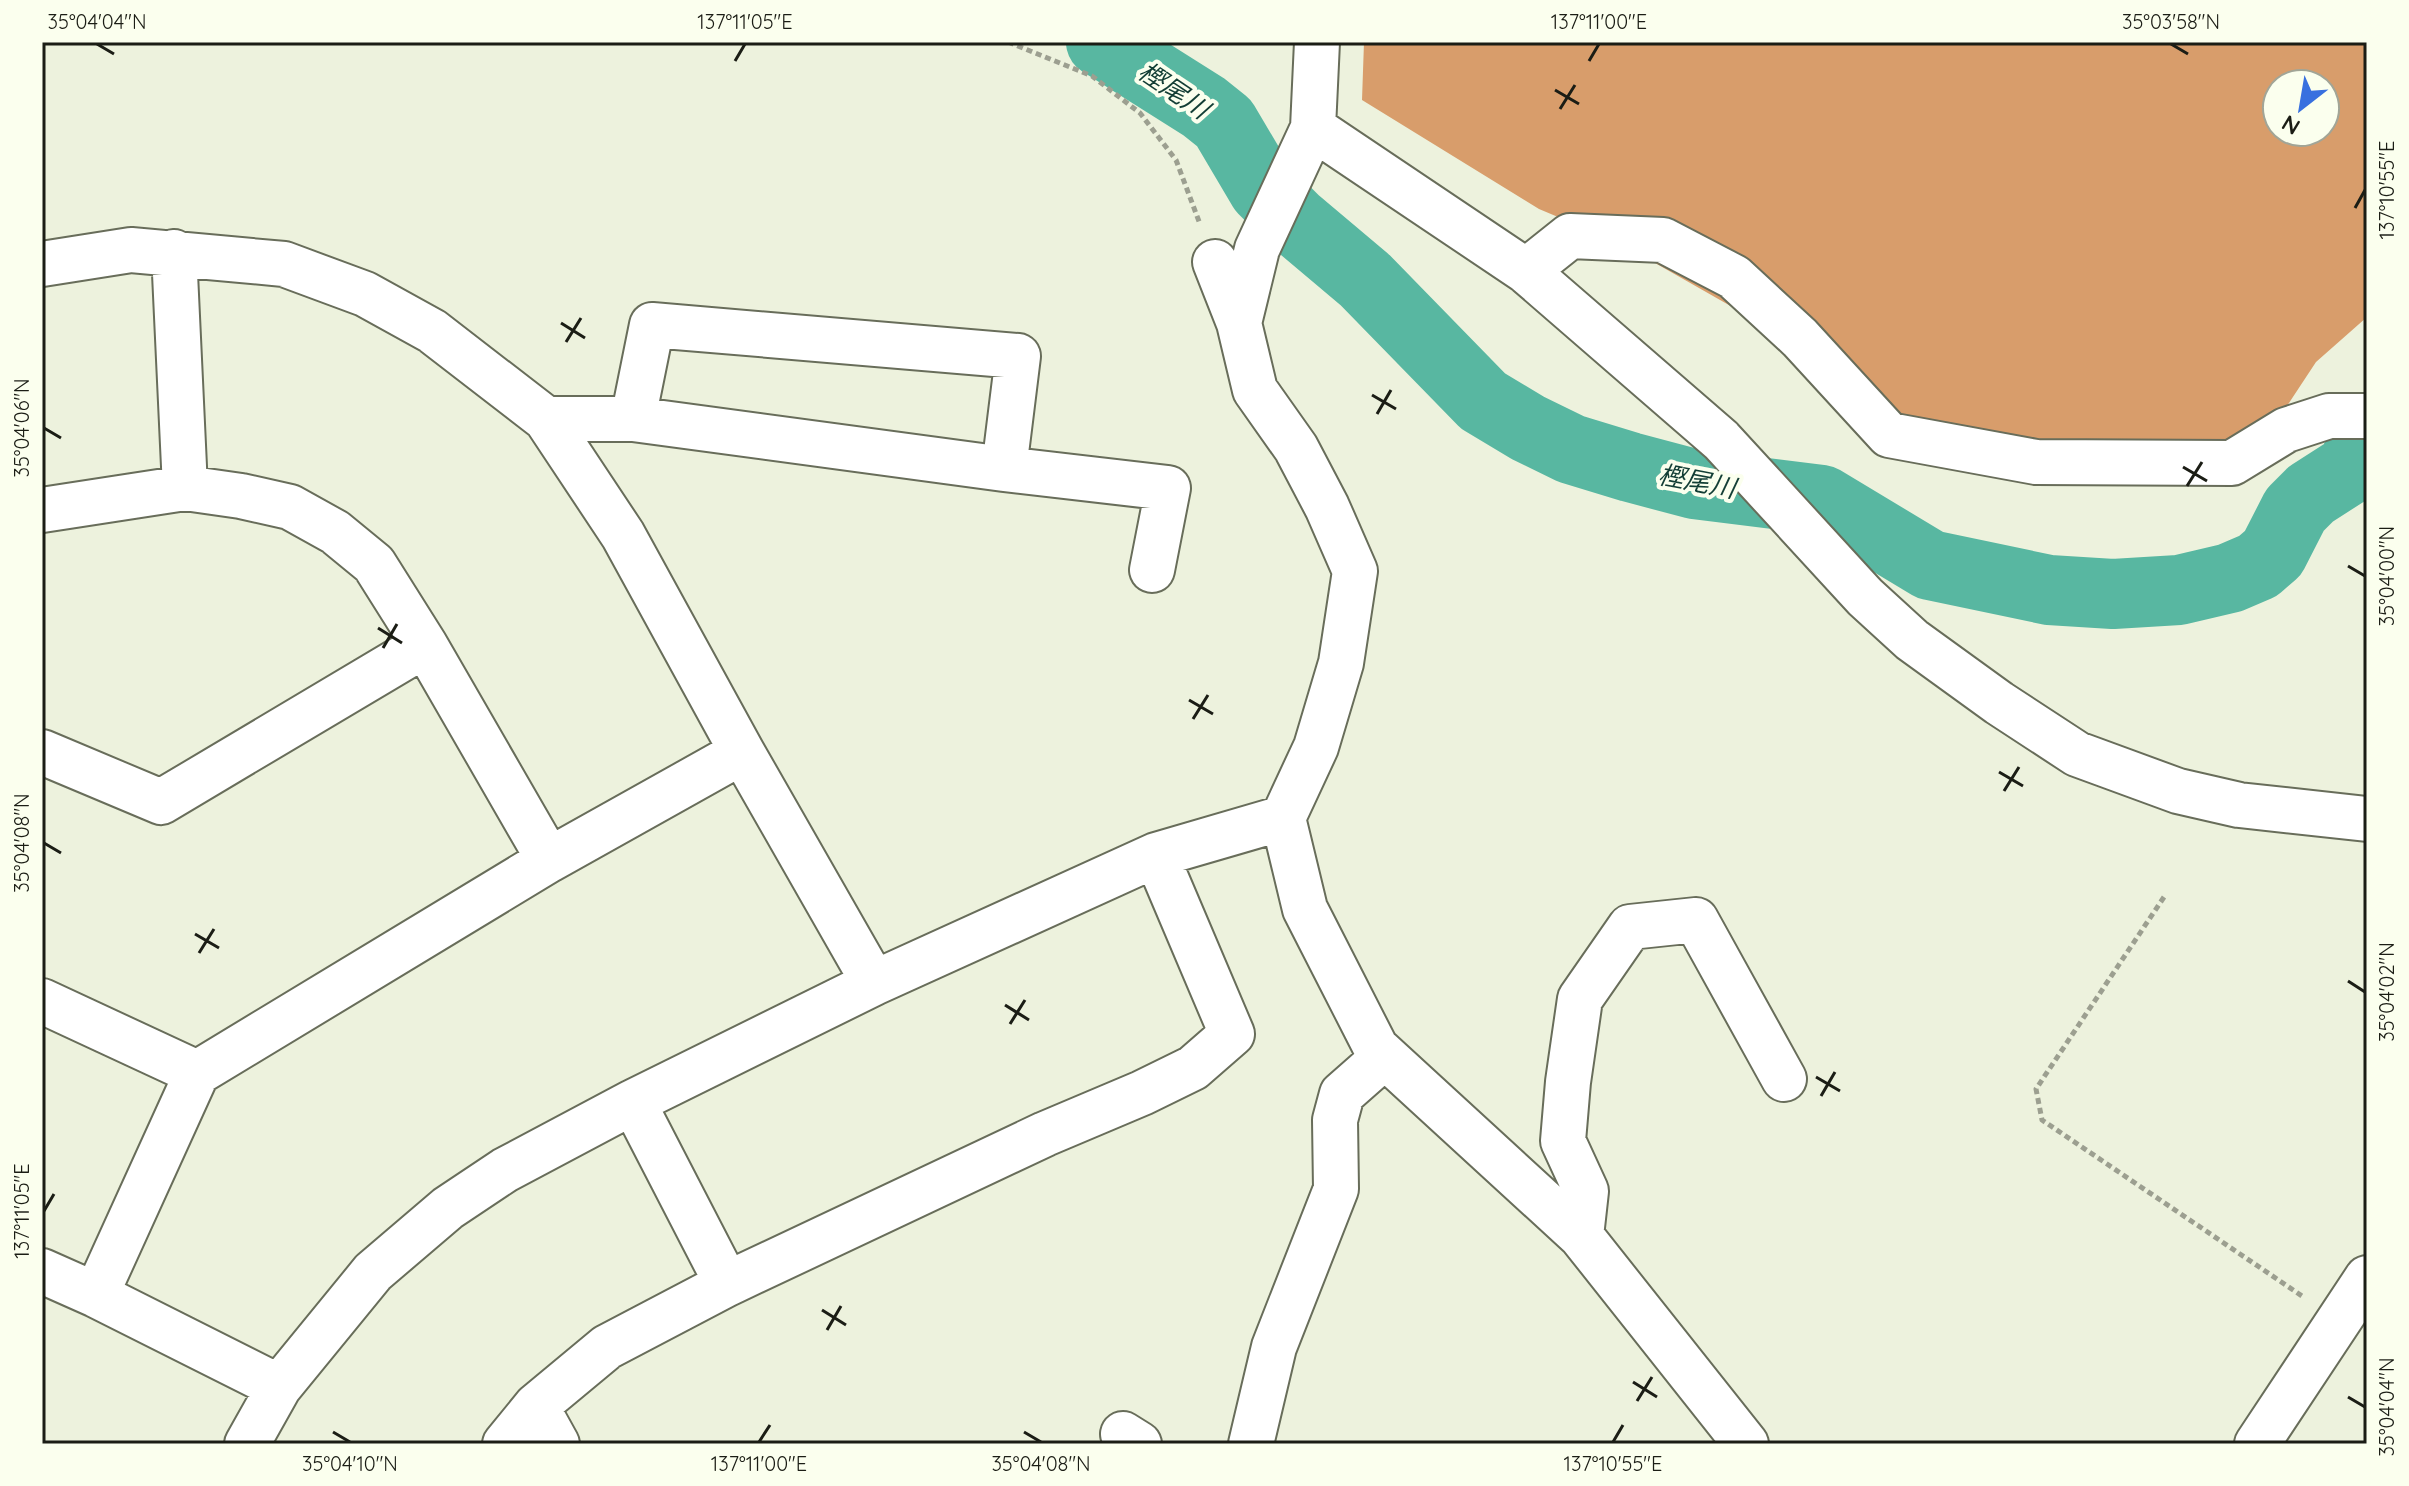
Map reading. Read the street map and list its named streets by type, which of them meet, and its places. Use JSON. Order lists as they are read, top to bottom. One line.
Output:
{"water":["樫尾川"],"north":"bottom left","coordinates":["35°04'04\"N","137°11'05\"E","137°11'00\"E","35°03'58\"N","137°10'55\"E","35°04'06\"N","35°04'00\"N","35°04'08\"N","35°04'02\"N","35°04'10\"N"]}
